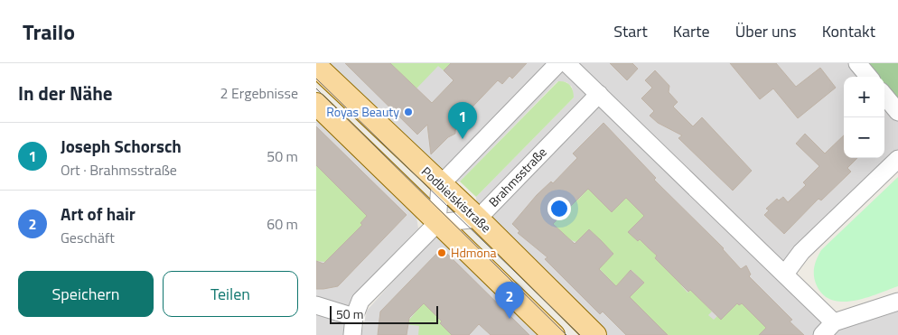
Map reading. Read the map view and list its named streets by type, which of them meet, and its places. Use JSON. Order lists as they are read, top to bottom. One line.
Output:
{"streets":{"main road":["Podbielskistraße"],"street":["Brahmsstraße"]},"crossings":[["Brahmsstraße","Podbielskistraße"]],"places":["Royas Beauty","Hdmona"],"scale_bar":"50 m","page":{"header":"Trailo","nav":["Start","Karte","Über uns","Kontakt"],"heading":["In der Nähe","2 Ergebnisse"],"map_buttons":["+","−"],"pins":["1","2"],"list":[{"mark":"1","name":"Joseph Schorsch","note":"Ort · Brahmsstraße","value":"50 m"},{"mark":"2","name":"Art of hair","note":"Geschäft","value":"60 m"}],"buttons":["Speichern","Teilen"],"scale":"50 m"}}
